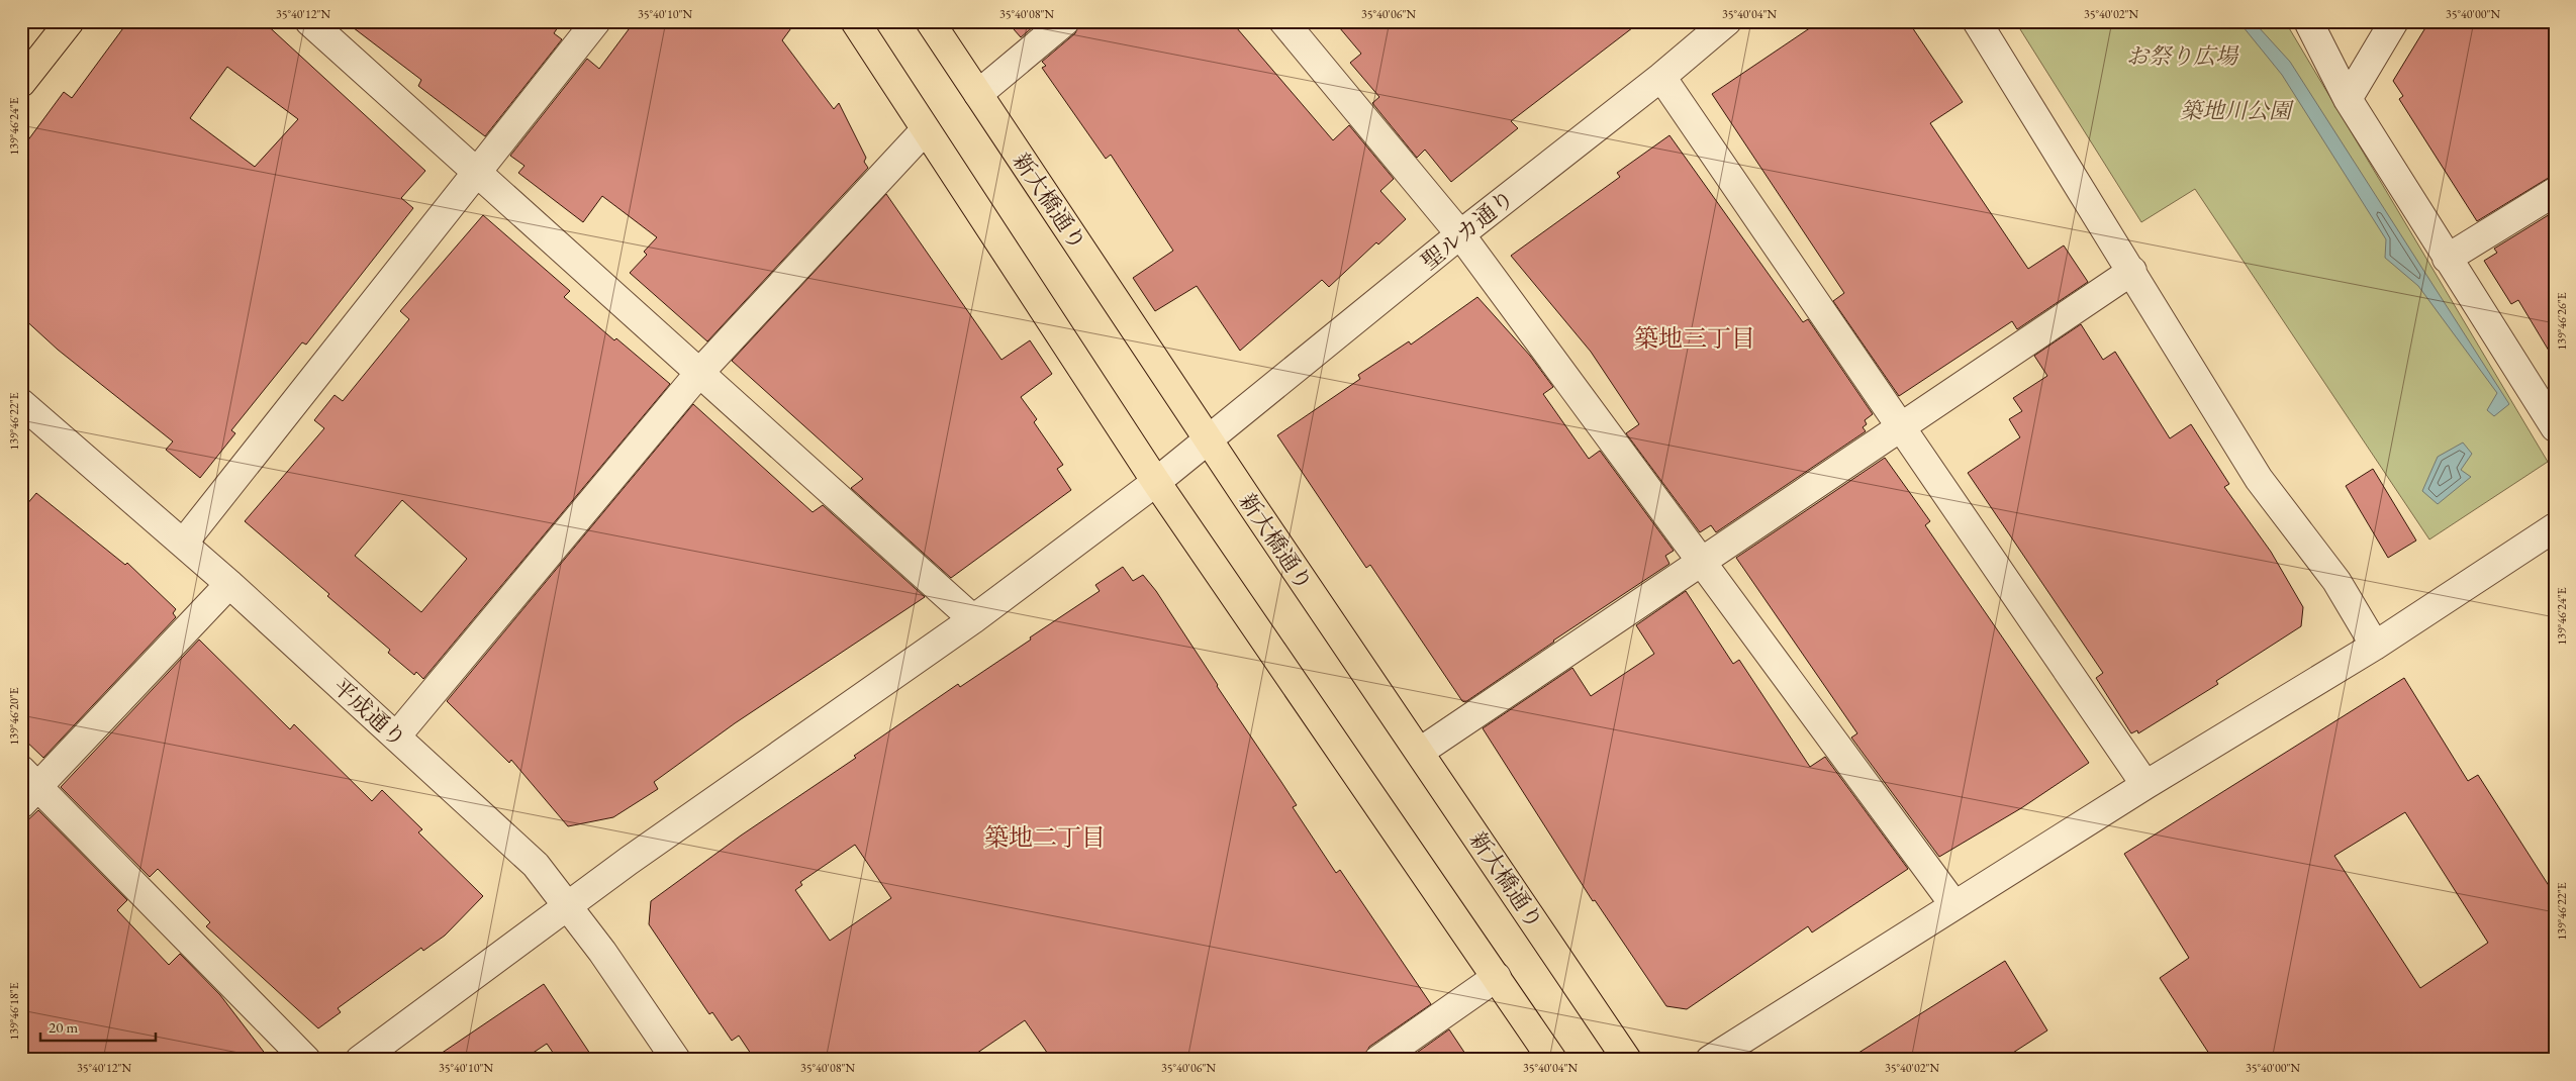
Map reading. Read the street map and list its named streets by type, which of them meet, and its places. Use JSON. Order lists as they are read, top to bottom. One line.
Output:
{"streets":{"main road":["新大橋通り"],"street":["聖ルカ通り","平成通り"]},"crossings":[["新大橋通り","聖ルカ通り"],["聖ルカ通り","平成通り"]],"districts":["築地三丁目","築地二丁目"],"parks":["お祭り広場","築地川公園"],"scale_bar":"20 m","coordinates":["35°40'12\"N","35°40'10\"N","35°40'08\"N","35°40'06\"N","35°40'04\"N","35°40'02\"N","35°40'00\"N","139°46'24\"E","139°46'26\"E","139°46'22\"E","139°46'20\"E","139°46'18\"E"]}
